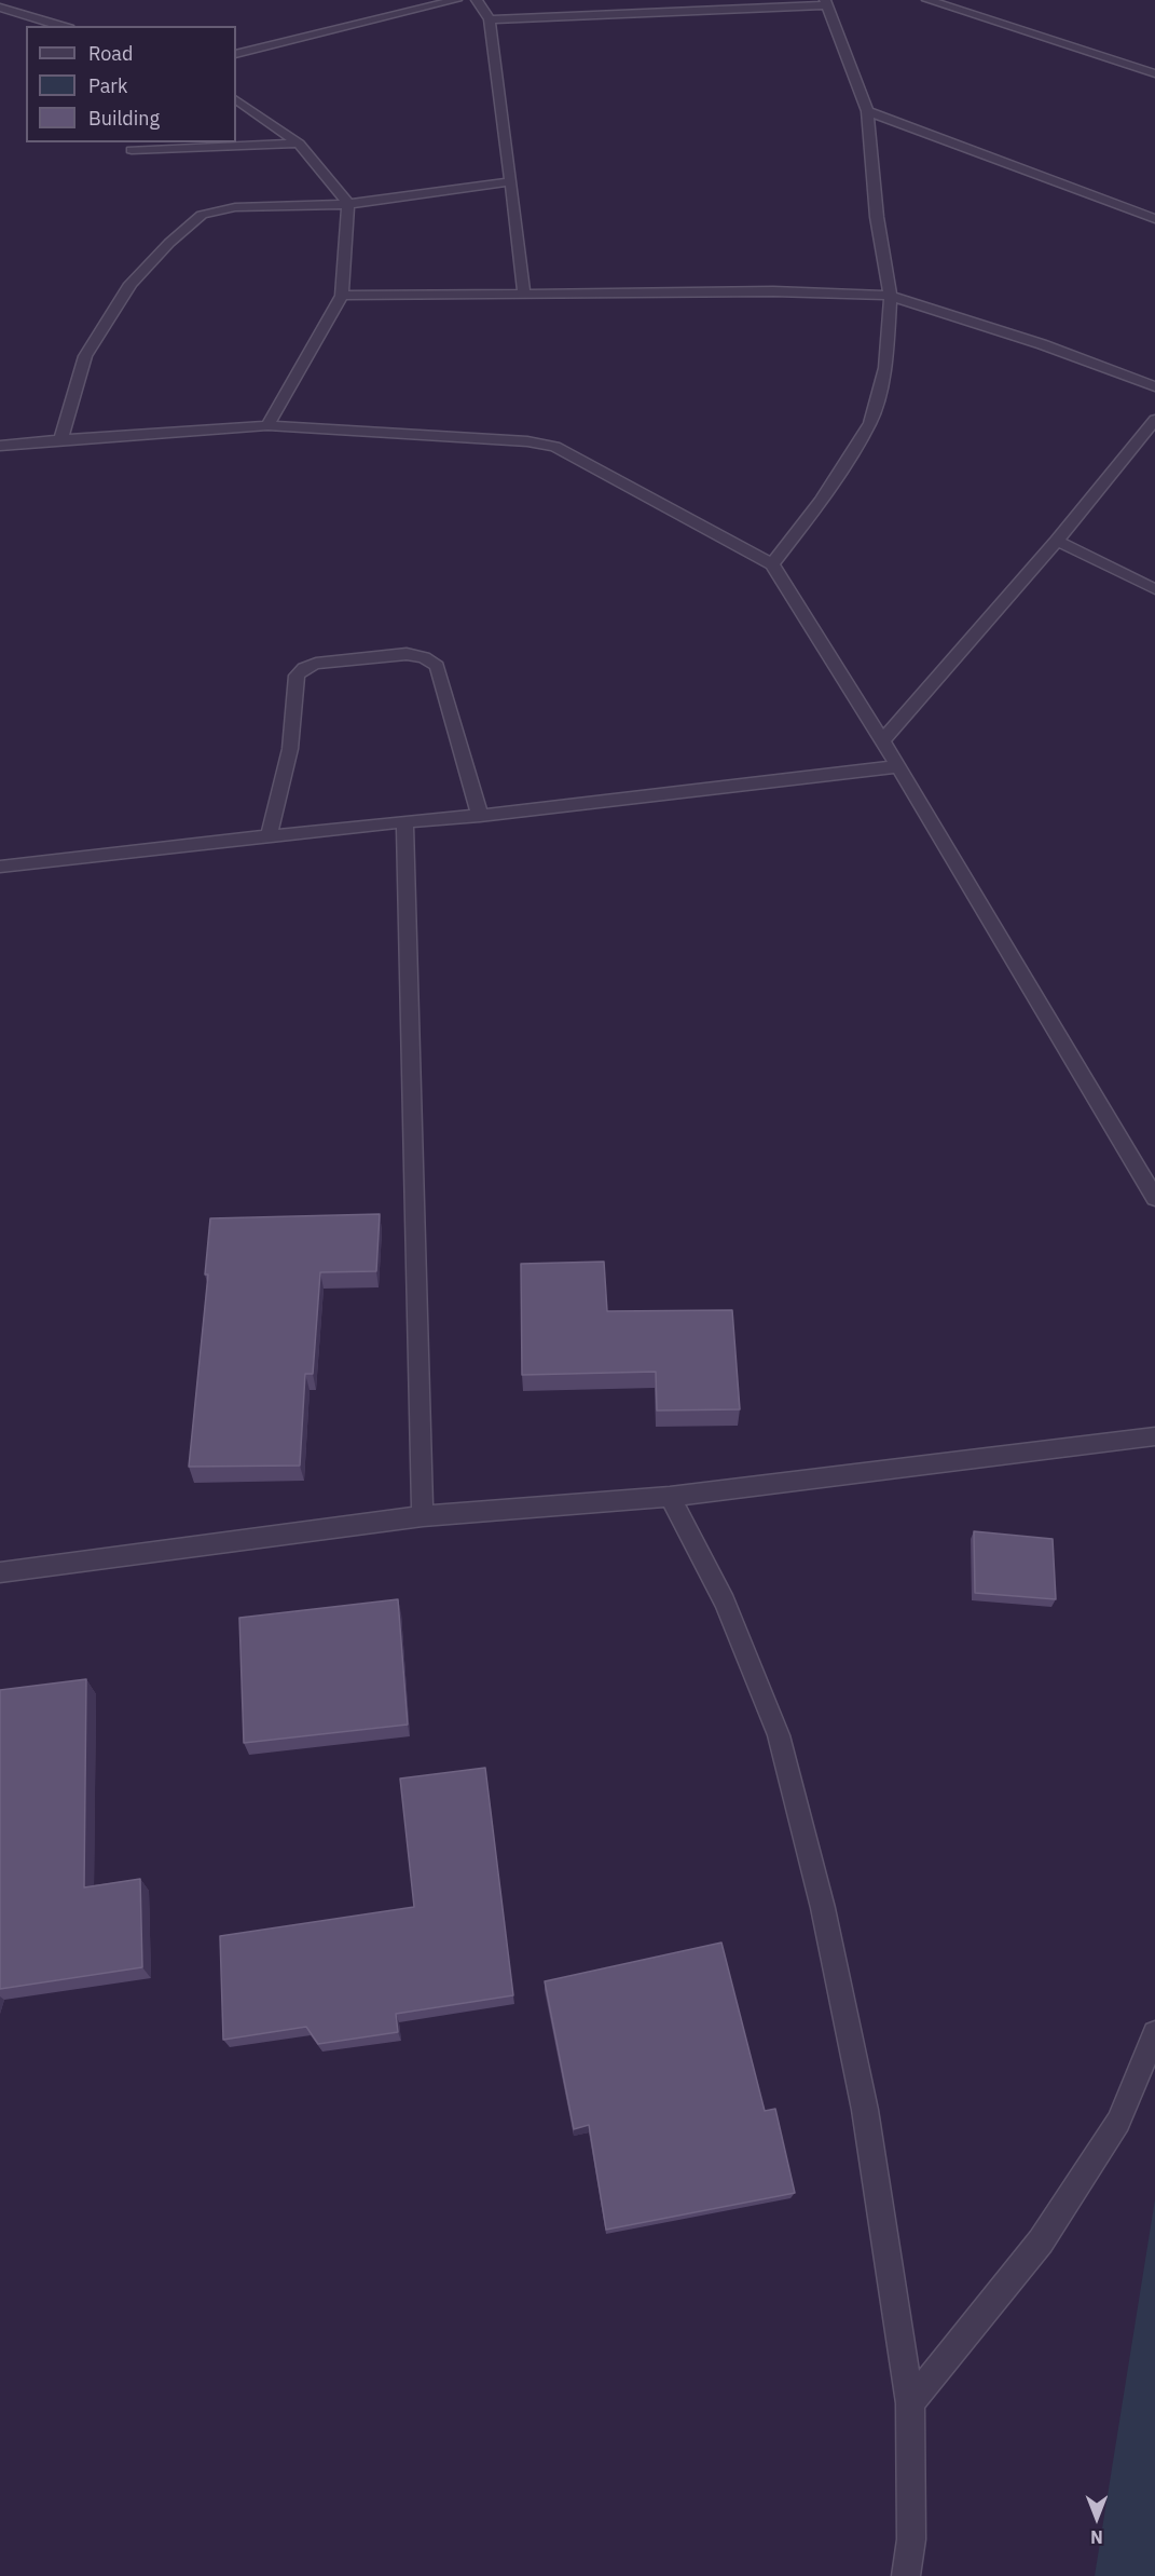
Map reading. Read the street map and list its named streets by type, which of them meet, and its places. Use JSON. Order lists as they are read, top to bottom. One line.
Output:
{"legend":["Road","Park","Building"],"north":"bottom"}
